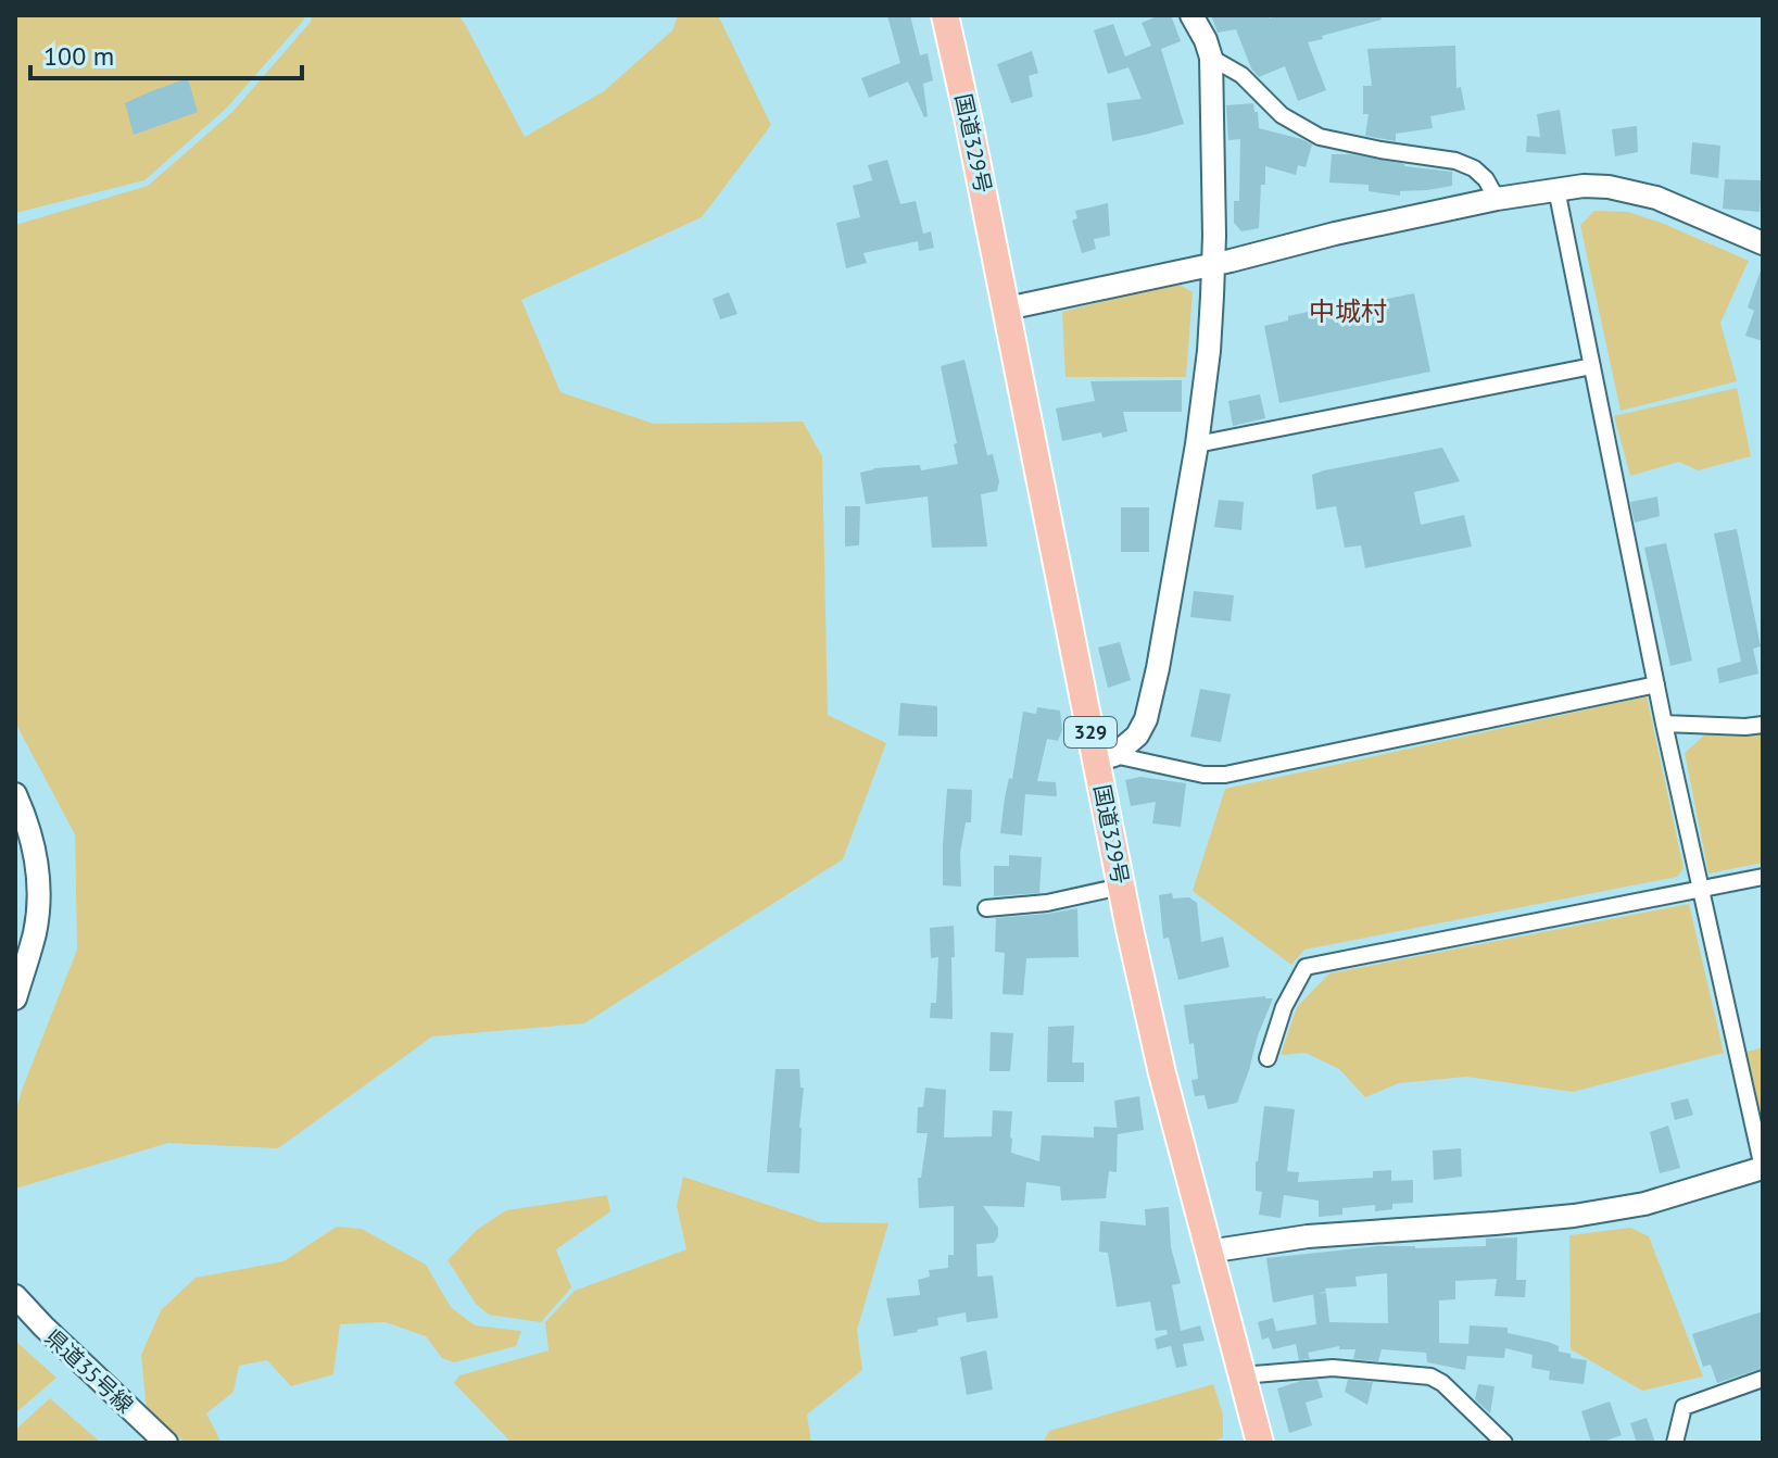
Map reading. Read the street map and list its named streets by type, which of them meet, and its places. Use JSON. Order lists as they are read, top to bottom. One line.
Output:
{"streets":{"highway":["国道329号","329"],"street":["県道35号線"]},"districts":["中城村"],"scale_bar":"100 m"}
